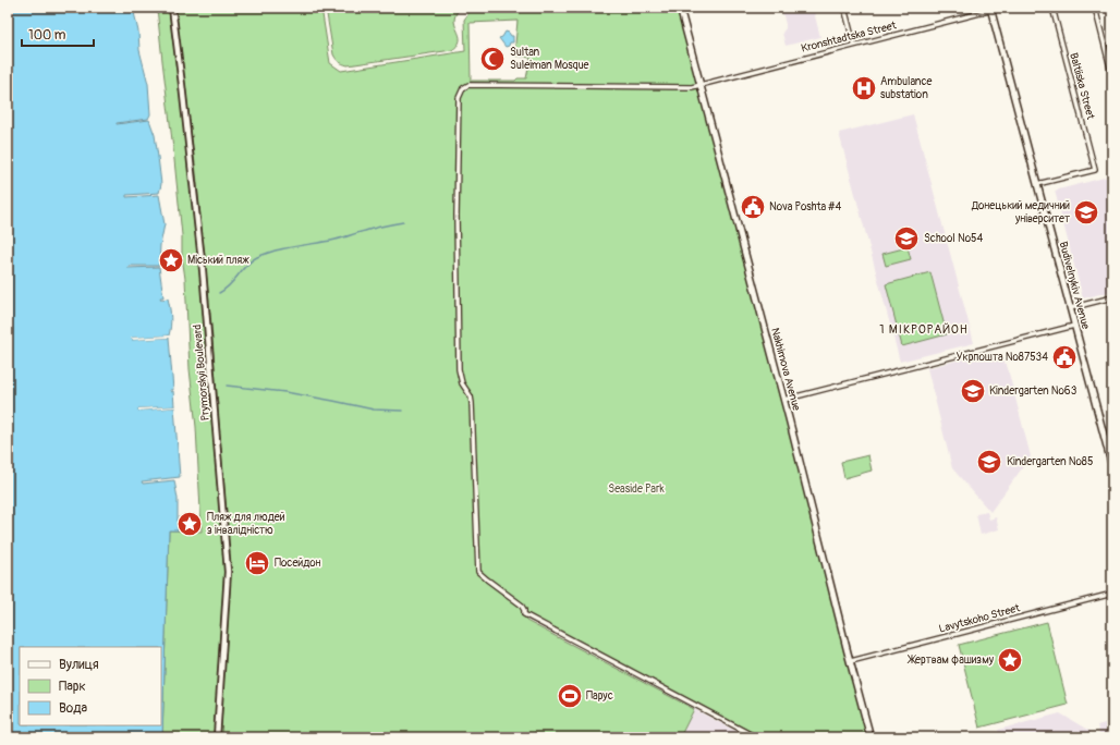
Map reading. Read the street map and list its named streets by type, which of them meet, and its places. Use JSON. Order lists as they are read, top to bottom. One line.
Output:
{"streets":{"main road":["Budivelnykiv Avenue","Nakhimova Avenue"],"street":["Kronshtadtska Street","Baltiiska Street","Prymorskyi Boulevard","Lavytskoho Street"]},"crossings":[["Kronshtadtska Street","Budivelnykiv Avenue"],["Kronshtadtska Street","Nakhimova Avenue"],["Baltiiska Street","Budivelnykiv Avenue"],["Nakhimova Avenue","Lavytskoho Street"]],"districts":["1 МІКРОРАЙОН"],"parks":["Seaside Park"],"places":{"mosque":["Sultan Suleiman Mosque"],"hospital":["Ambulance substation"],"public building":["Nova Poshta #4","Укрпошта №87534"],"school or university":["Донецький медичний університет","School №54","Kindergarten №63","Kindergarten №85"],"place":["Міський пляж","Пляж для людей з інвалідністю","Жертвам фашизму"],"hotel":["Посейдон"],"sports":["Парус"]},"legend":["Вулиця","Парк","Вода"],"scale_bar":"100 m"}
